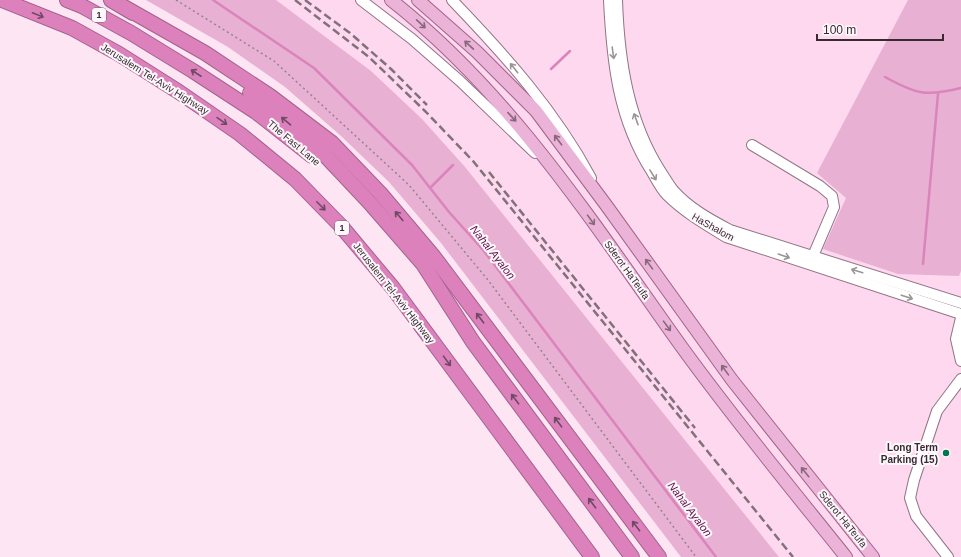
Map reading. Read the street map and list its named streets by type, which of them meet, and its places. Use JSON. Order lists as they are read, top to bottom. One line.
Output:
{"streets":{"highway":["1","Jerusalem Tel-Aviv Highway","The Fast Lane"],"main road":["Sderot HaTeufa"],"street":["HaShalom"]},"crossings":[["1","The Fast Lane"]],"one_way":["HaShalom"],"water":["Nahal Ayalon"],"places":["Long Term Parking (15)"],"scale_bar":"100 m"}
